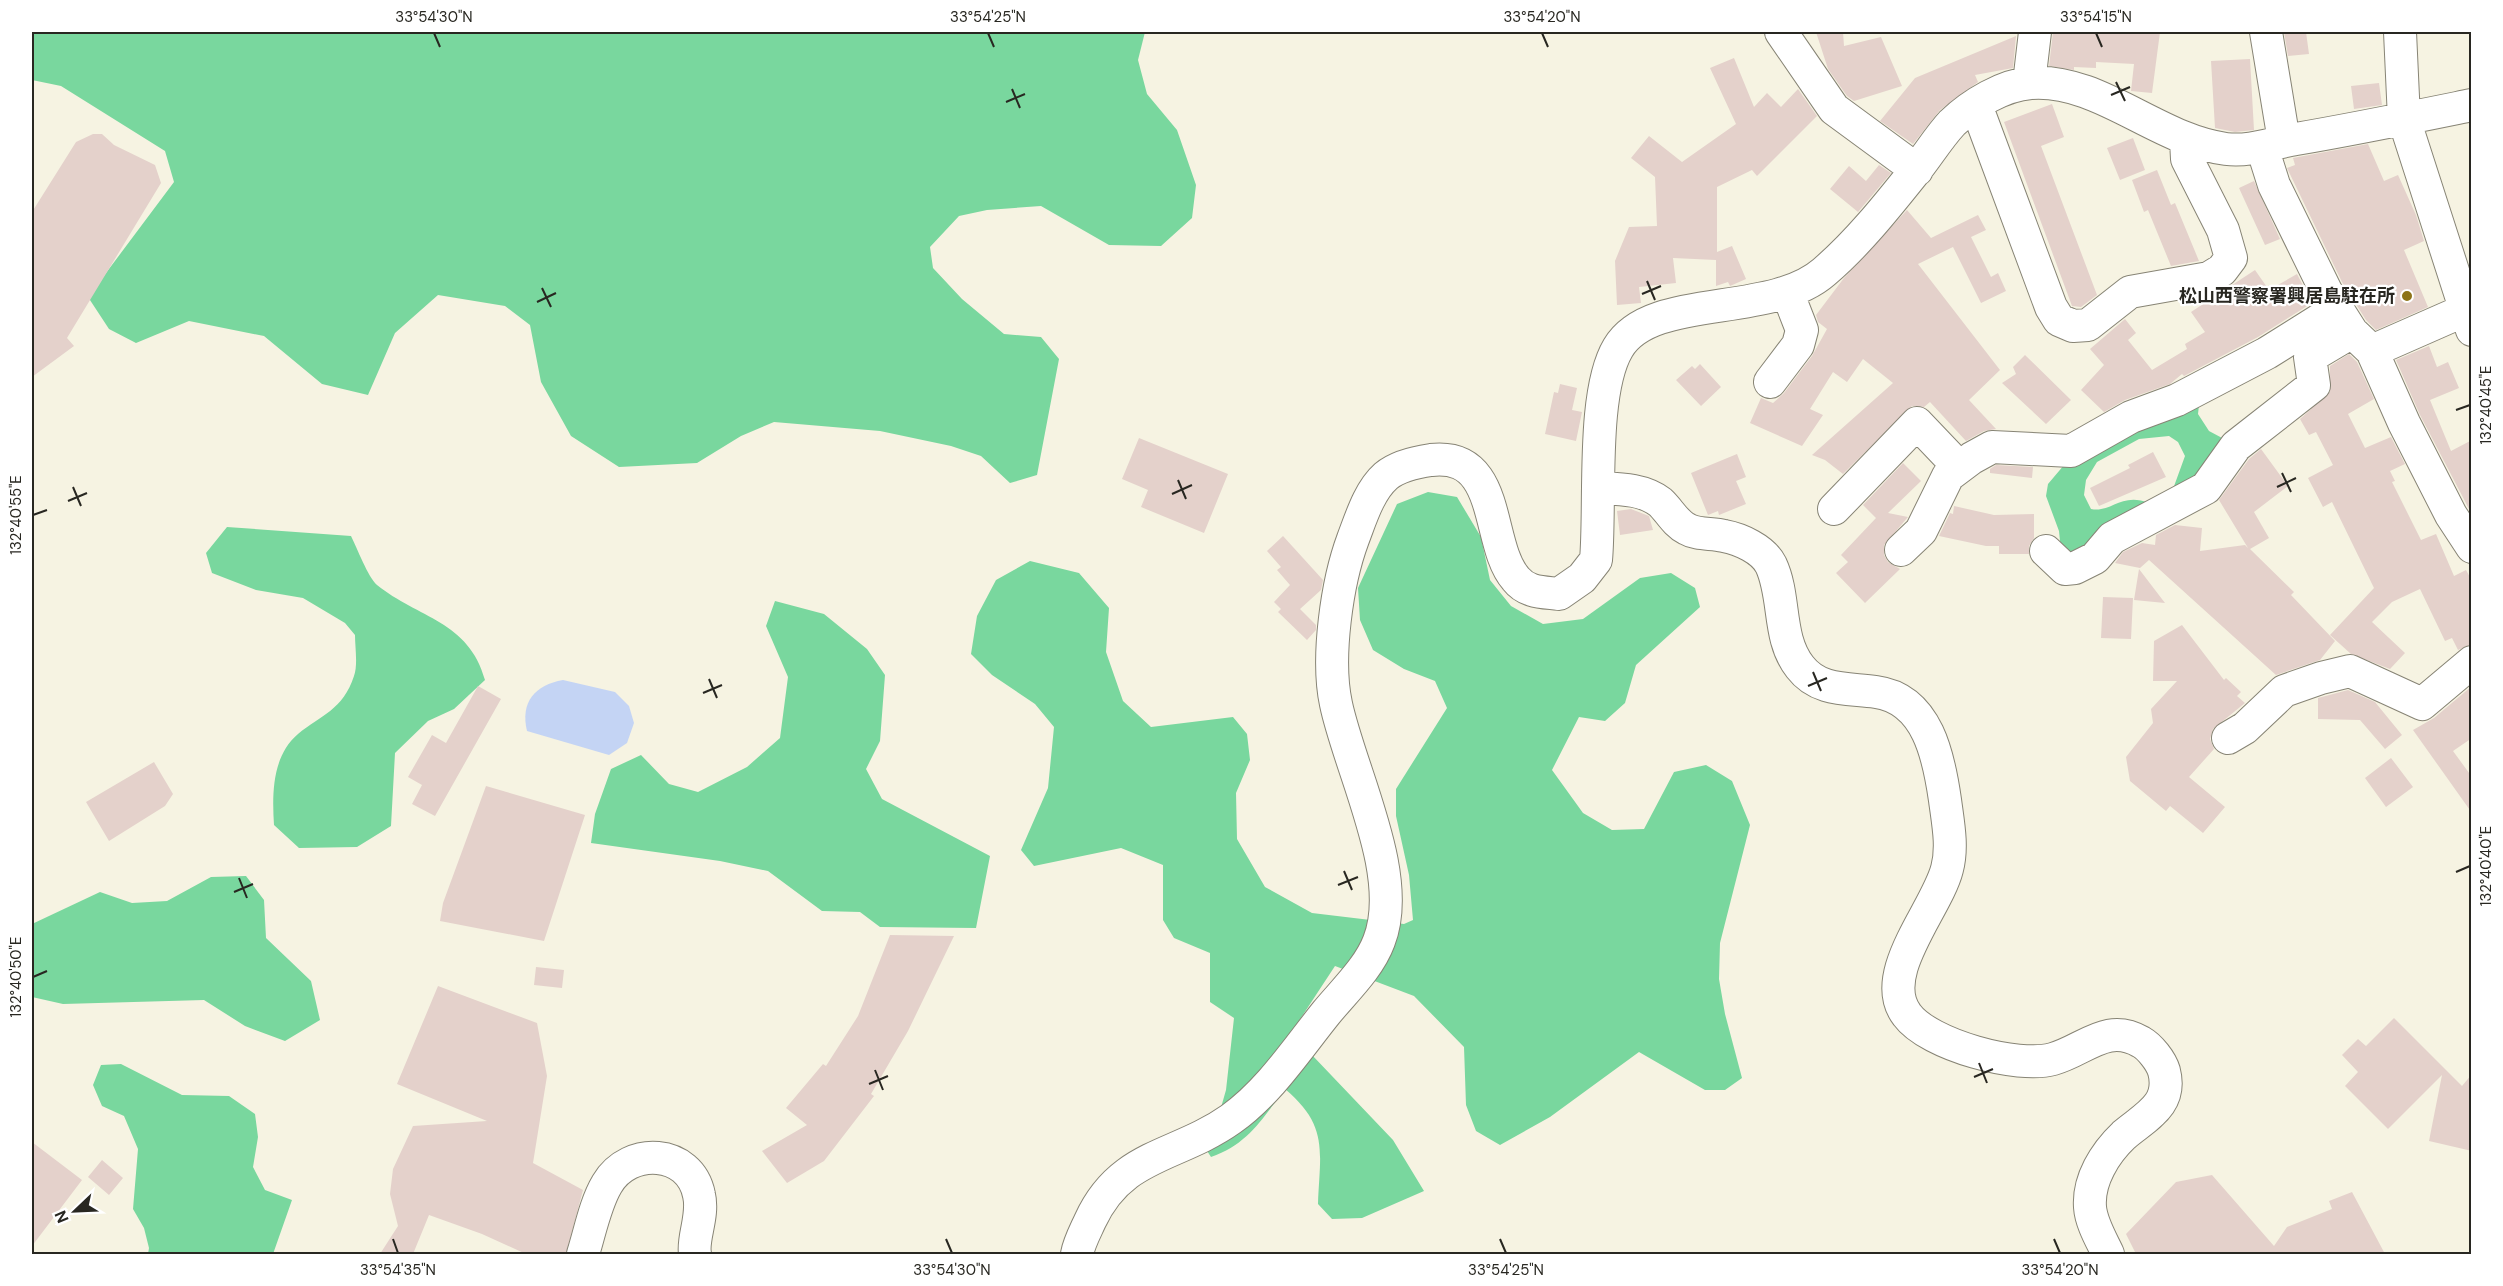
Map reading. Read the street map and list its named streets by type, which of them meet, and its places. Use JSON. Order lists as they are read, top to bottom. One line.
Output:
{"places":["松山西警察署興居島駐在所"],"north":"bottom left","coordinates":["33°54'30\"N","33°54'25\"N","33°54'20\"N","33°54'15\"N","132°40'45\"E","132°40'55\"E","132°40'40\"E","132°40'50\"E","33°54'35\"N"]}
